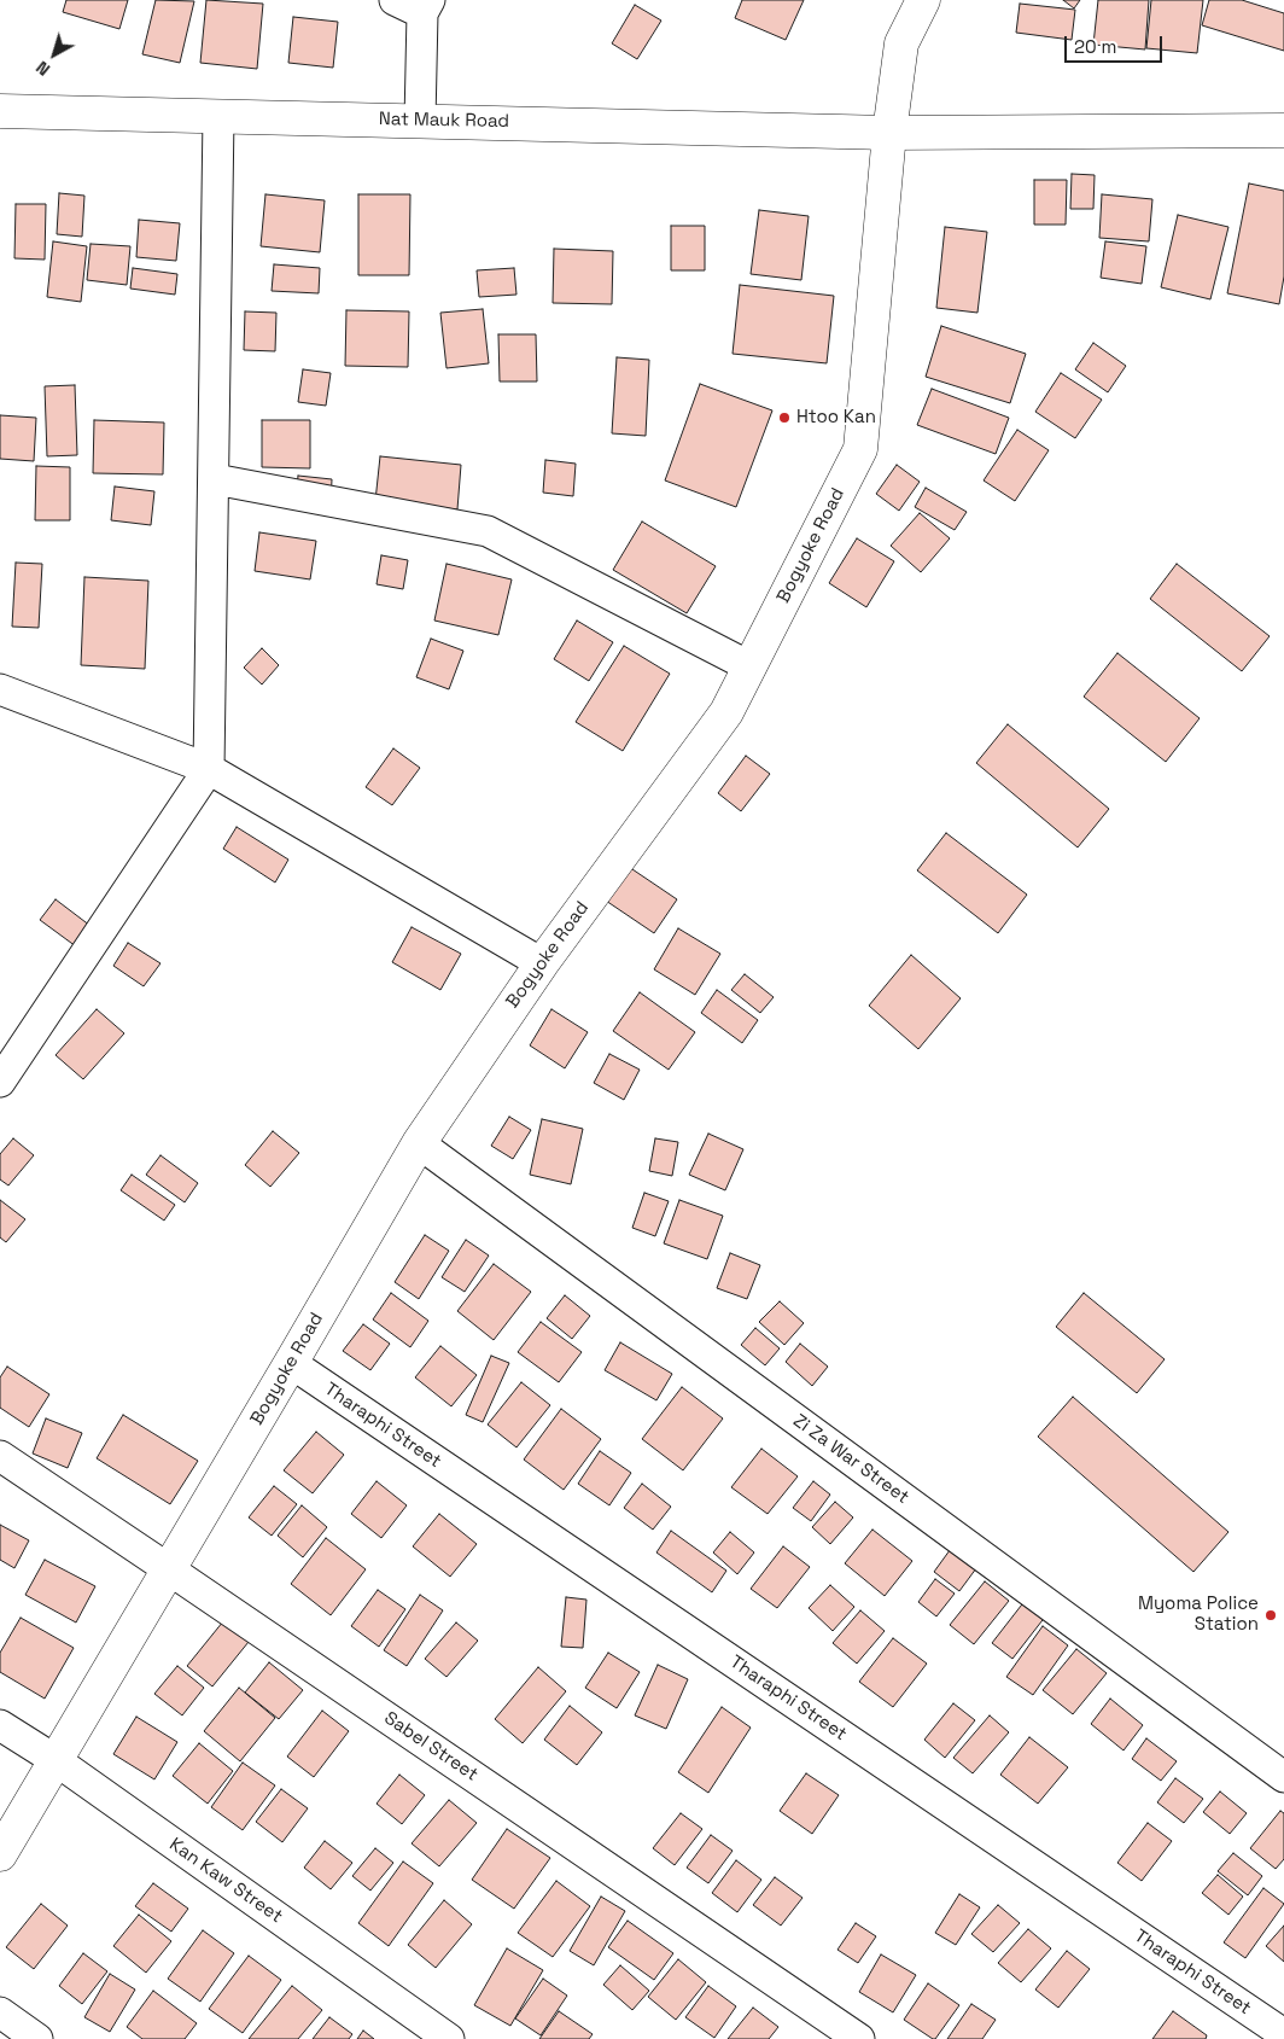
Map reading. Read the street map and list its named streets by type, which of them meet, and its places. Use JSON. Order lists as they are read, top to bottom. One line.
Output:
{"streets":{"main road":["Nat Mauk Road","Bogyoke Road"],"street":["Tharaphi Street","Zi Za War Street","Sabel Street","Kan Kaw Street"]},"crossings":[["Nat Mauk Road","Bogyoke Road"],["Bogyoke Road","Tharaphi Street"],["Bogyoke Road","Zi Za War Street"],["Bogyoke Road","Sabel Street"],["Bogyoke Road","Kan Kaw Street"]],"places":["Htoo Kan","Myoma Police Station"],"scale_bar":"20 m","north":"bottom left"}
